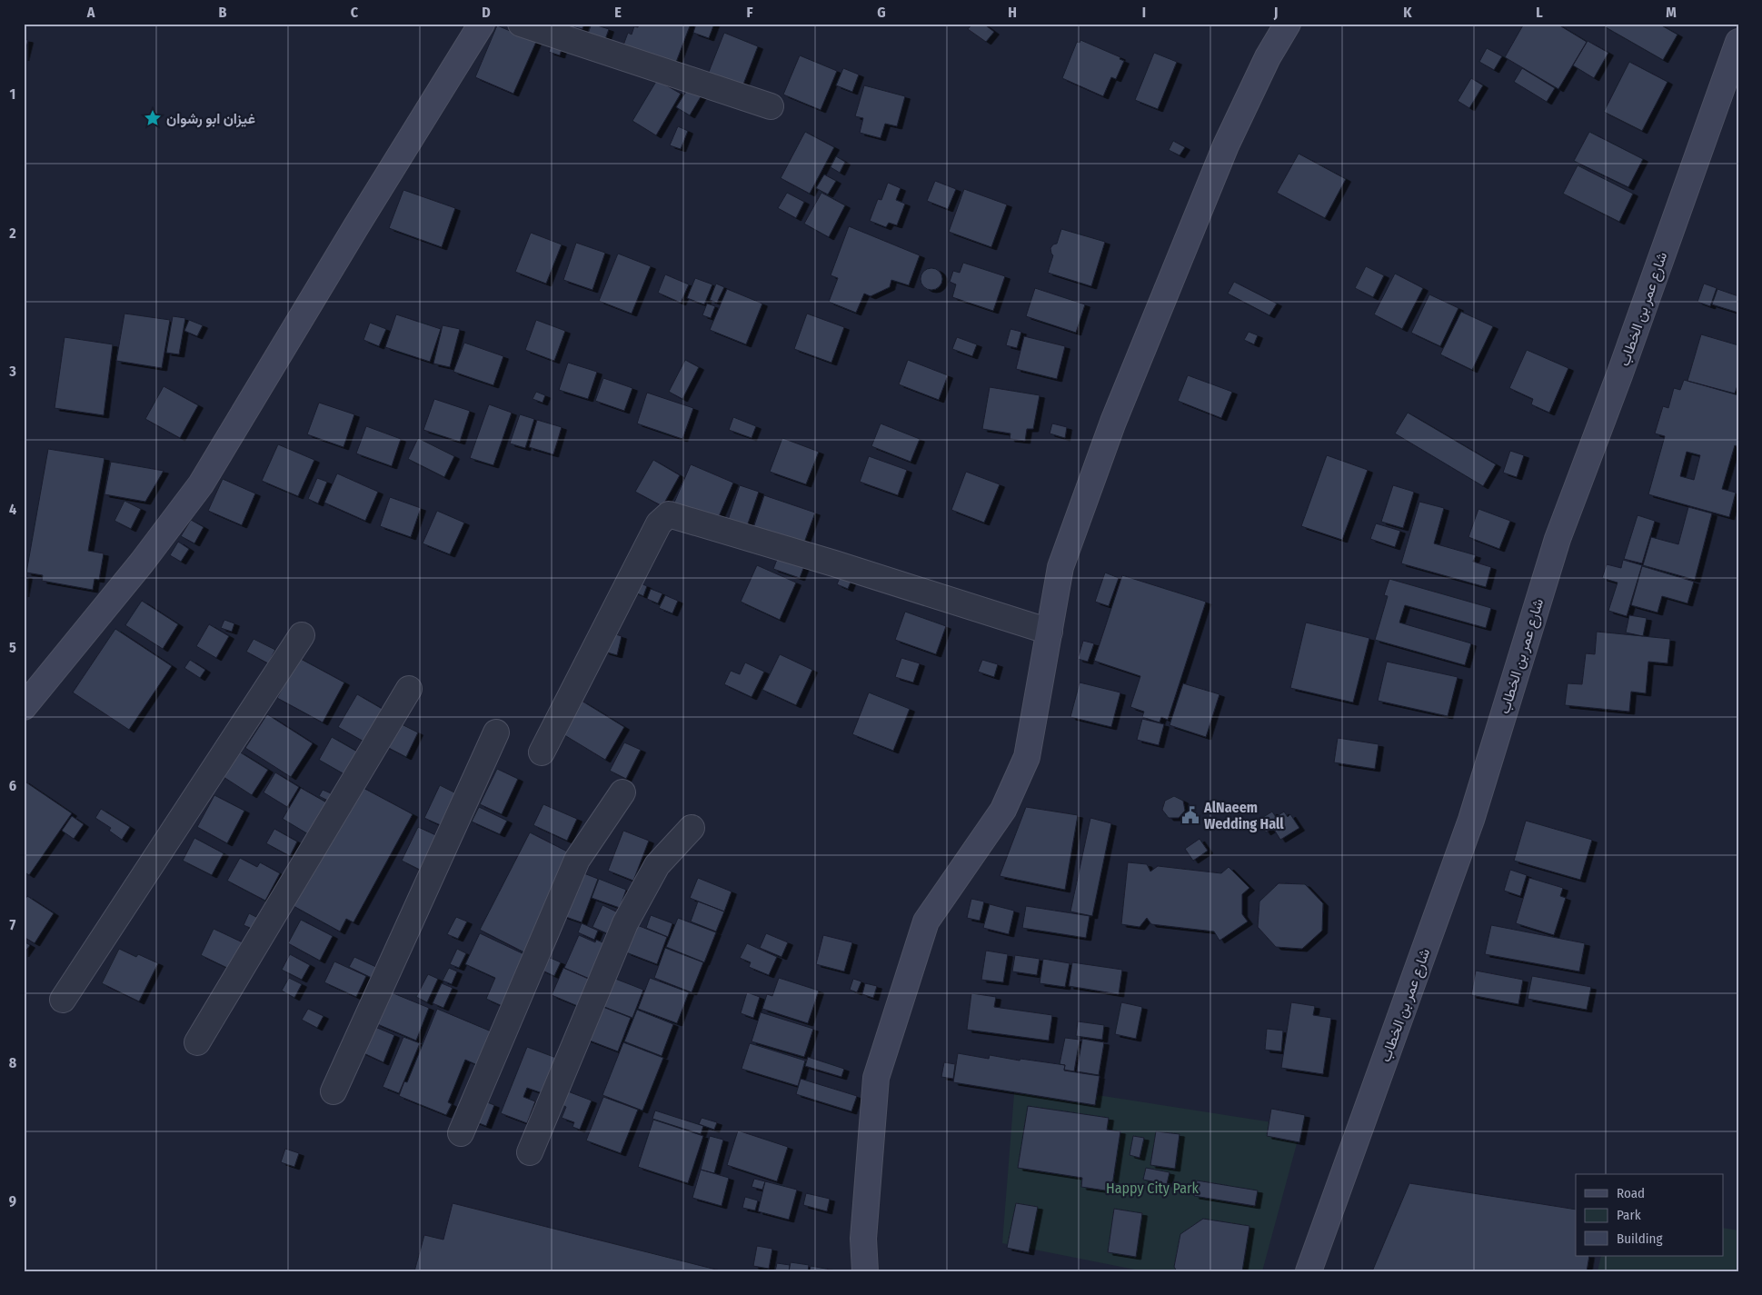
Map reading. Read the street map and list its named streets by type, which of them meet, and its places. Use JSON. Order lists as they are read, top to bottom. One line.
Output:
{"streets":{"street":["شارع عمر بن الخطاب"]},"parks":["Happy City Park"],"places":{"place":["غيزان ابو رشوان"],"public building":["AlNaeem Wedding Hall"]},"legend":["Road","Park","Building"],"grid":{"columns":["A","B","C","D","E","F","G","H","I","J","K","L","M"],"rows":["1","2","3","4","5","6","7","8","9"]}}
